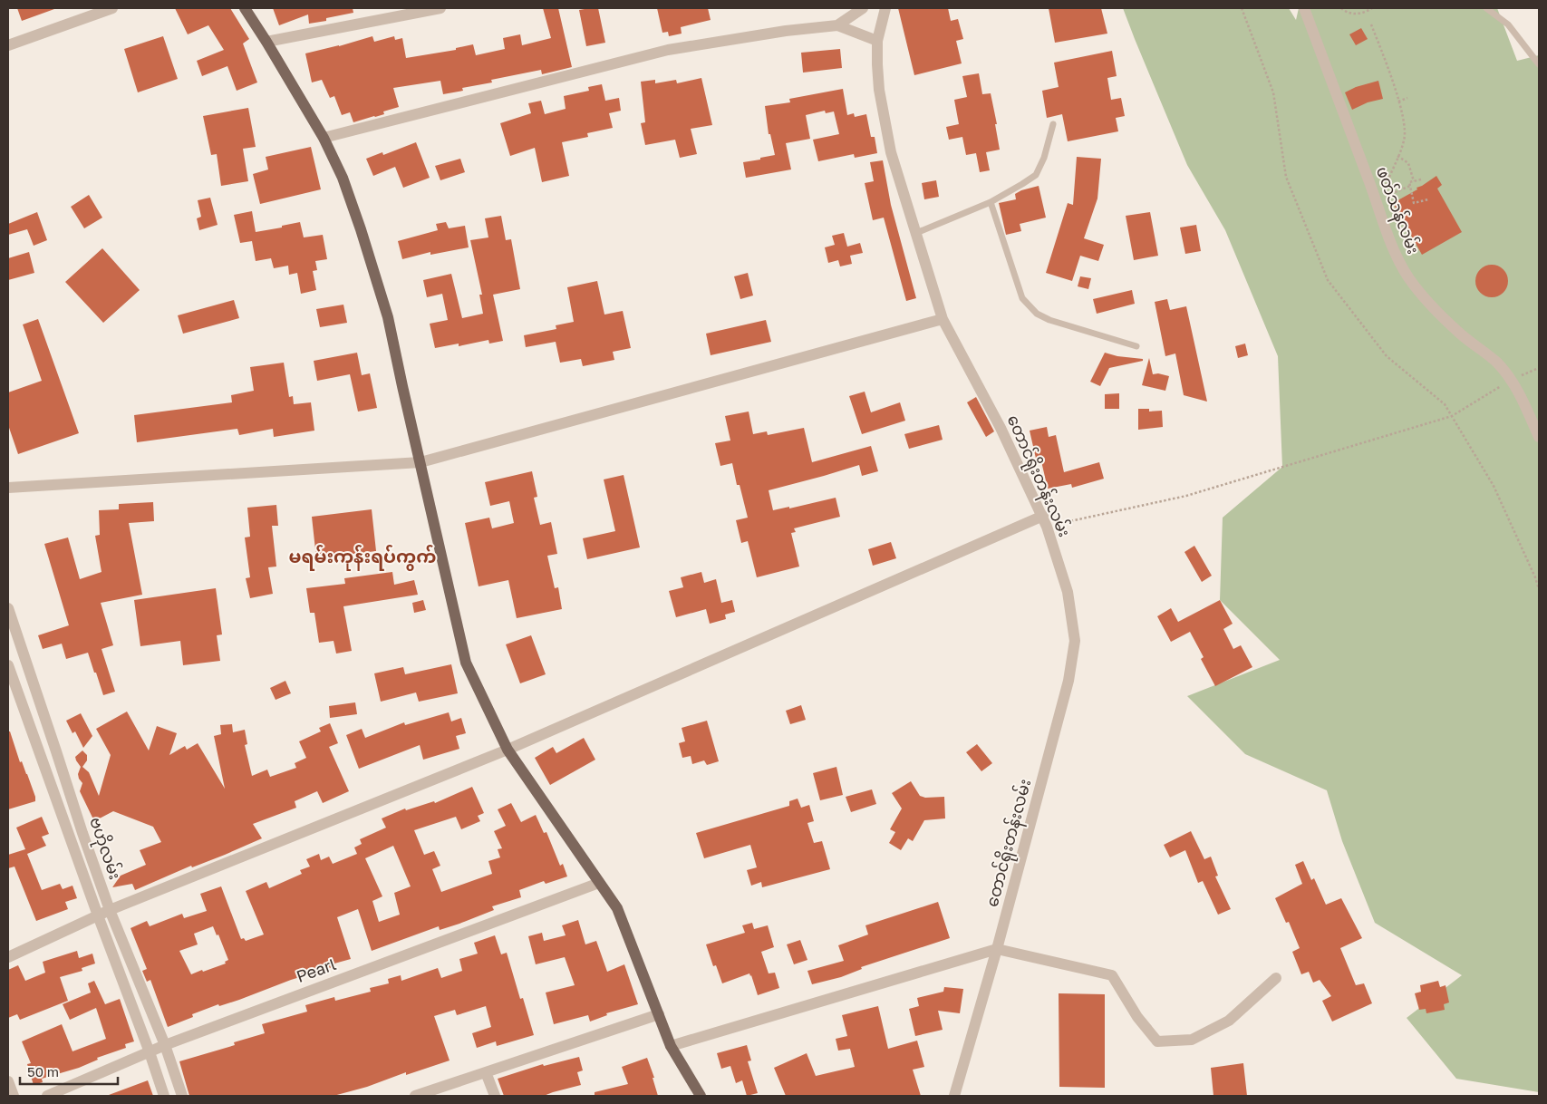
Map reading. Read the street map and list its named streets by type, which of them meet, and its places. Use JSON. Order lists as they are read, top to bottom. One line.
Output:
{"streets":{"street":["ဖတ်သန်လမ်း","တောင်ရိုးတန်းလမ်း","ဗဟိုလမ်း","Pearl"]},"crossings":[["ဗဟိုလမ်း","Pearl"]],"districts":["မရမ်းကုန်းရပ်ကွက်"],"scale_bar":"50 m"}
